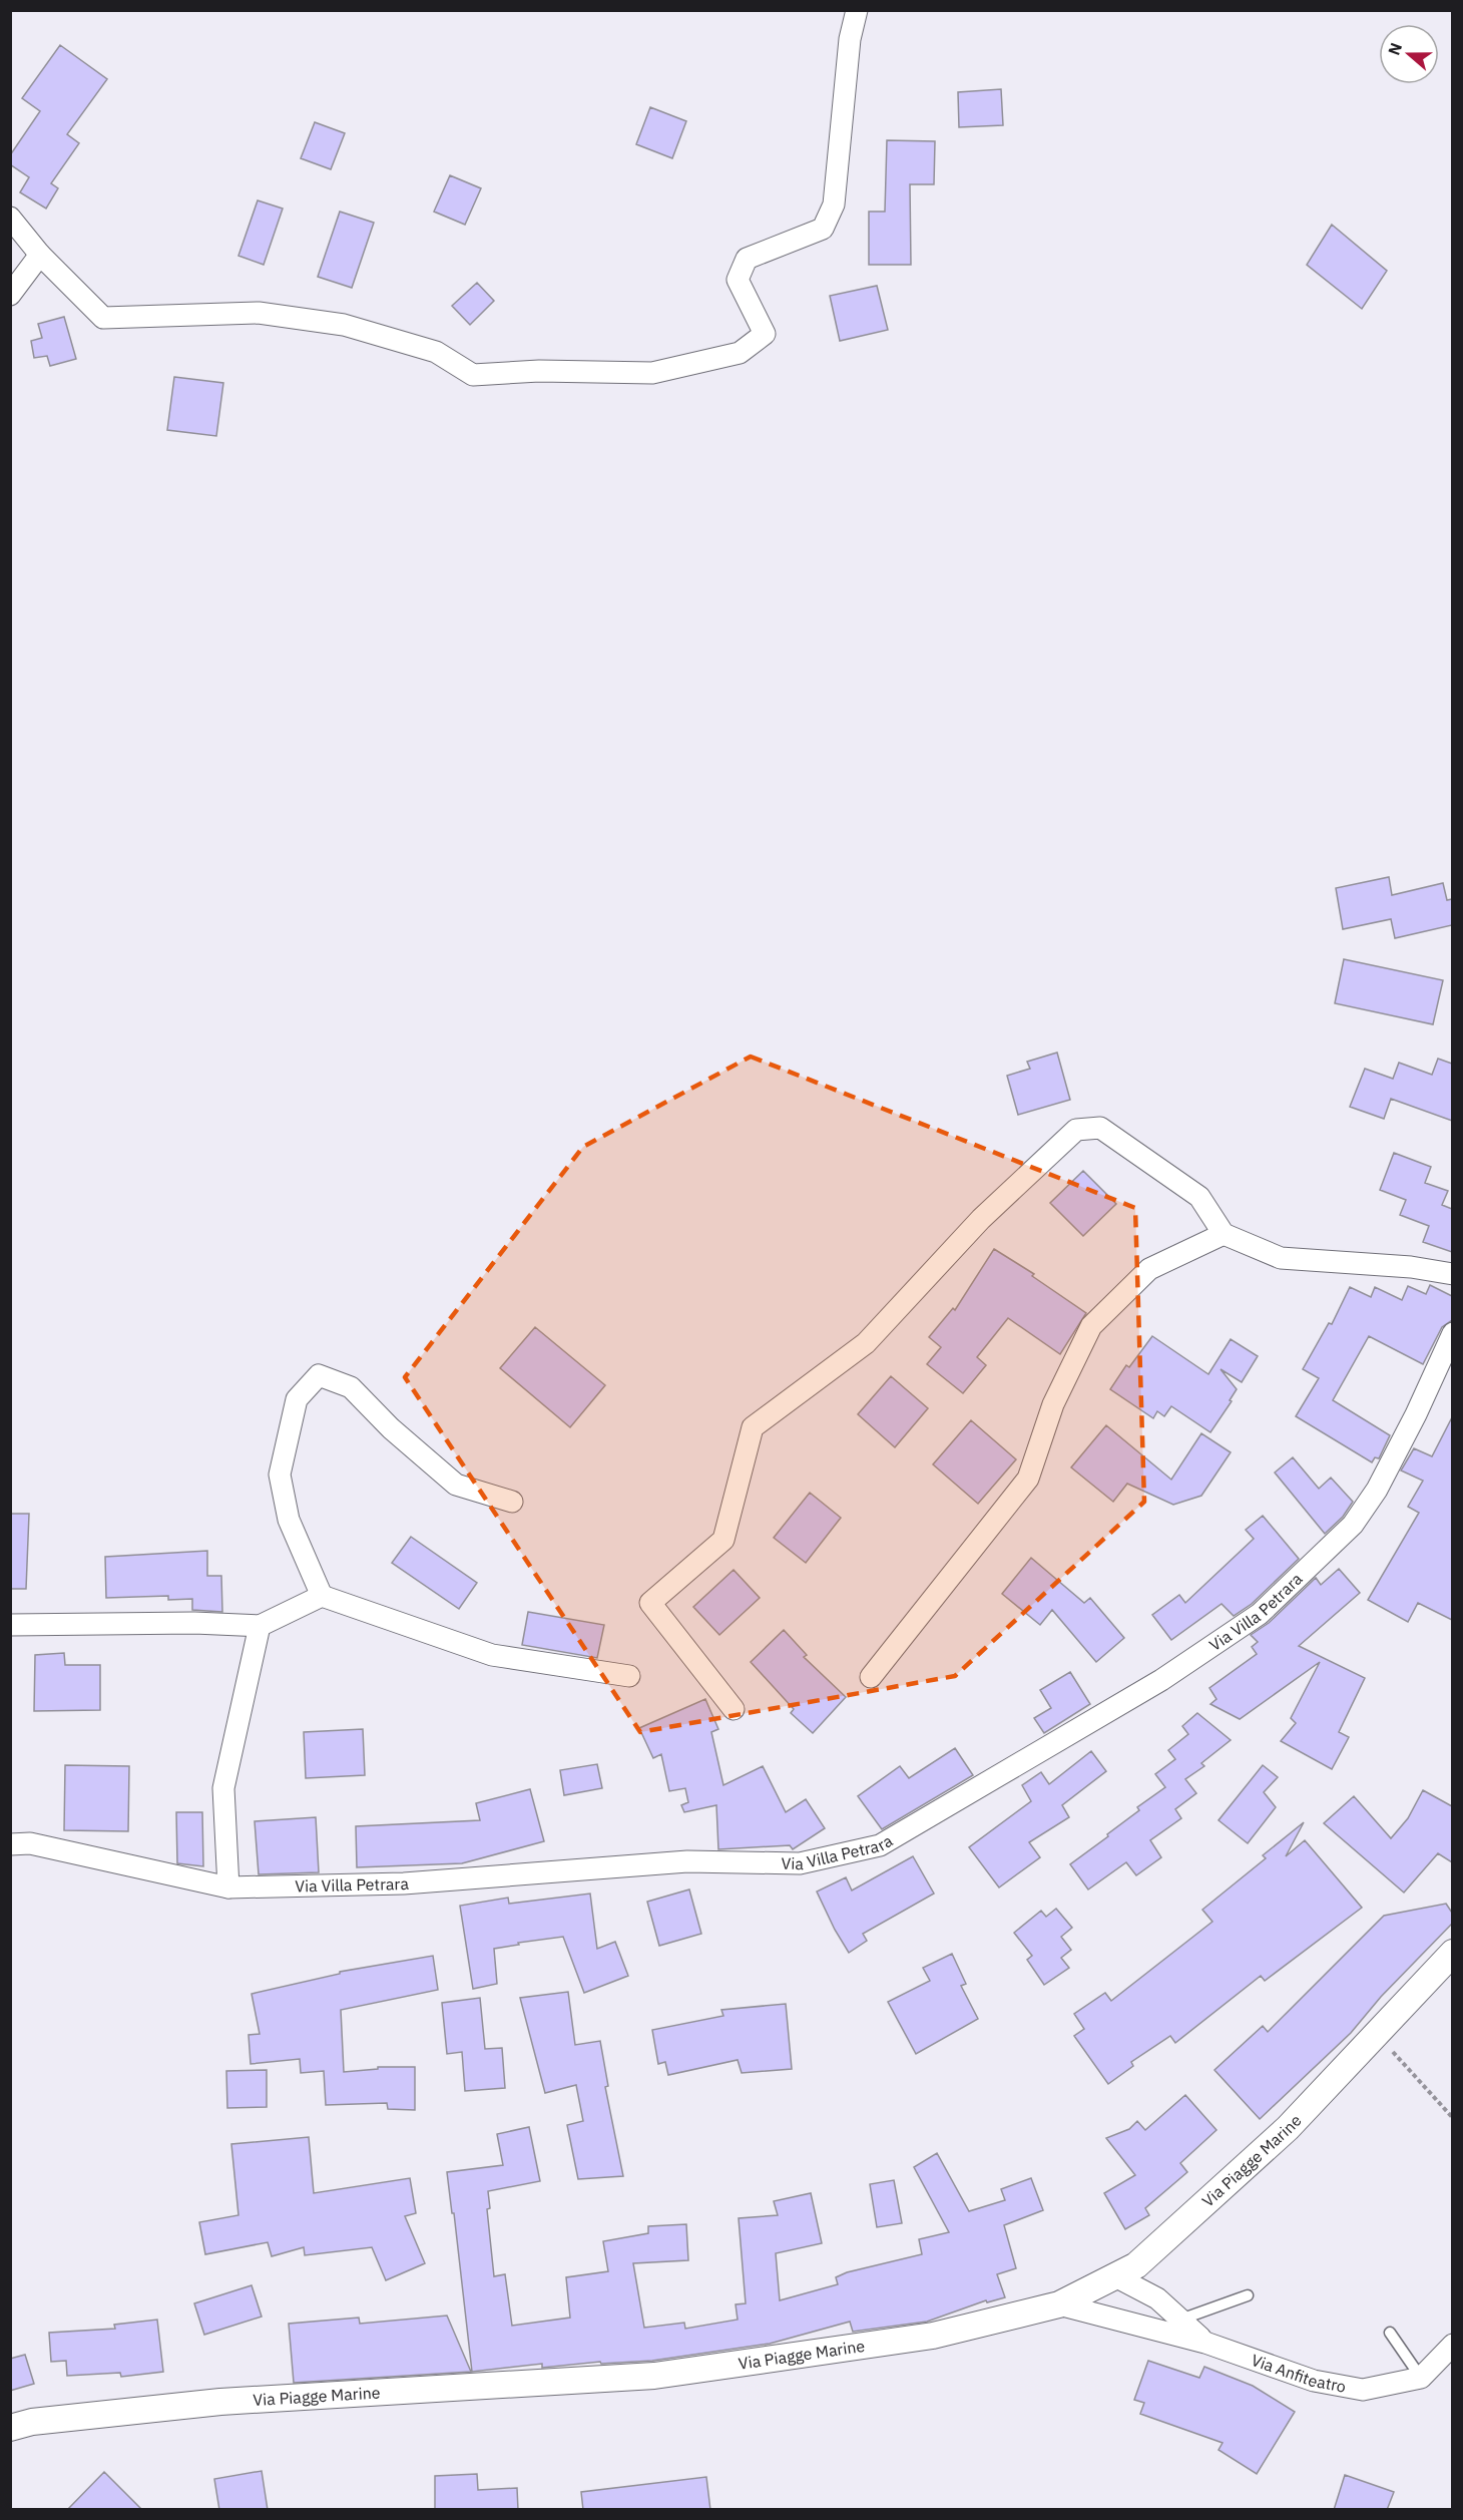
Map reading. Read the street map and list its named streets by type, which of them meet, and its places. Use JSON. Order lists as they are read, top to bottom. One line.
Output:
{"streets":{"street":["Via Villa Petrara","Via Piagge Marine","Via Anfiteatro"]},"crossings":[["Via Piagge Marine","Via Anfiteatro"]],"north":"left"}
